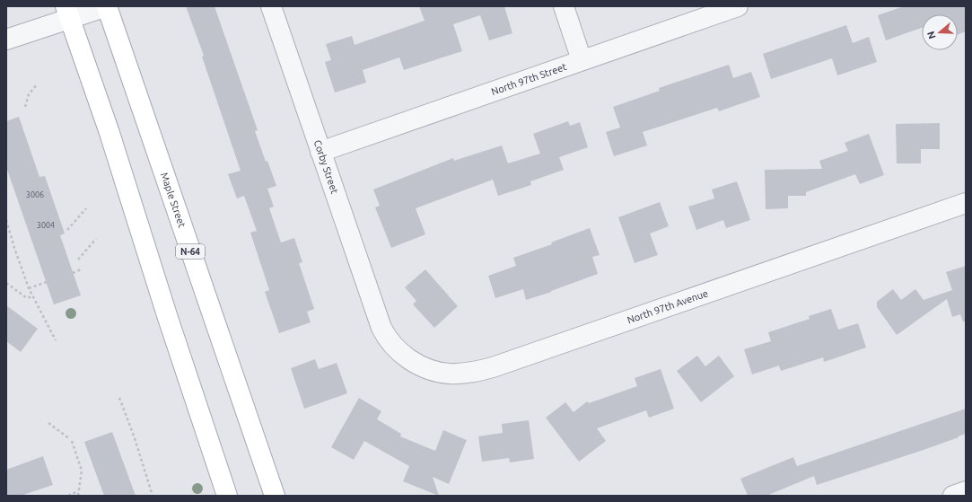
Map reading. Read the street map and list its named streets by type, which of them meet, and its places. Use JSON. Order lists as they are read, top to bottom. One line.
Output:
{"streets":{"main road":["Maple Street","N-64"],"street":["North 97th Street","Corby Street","North 97th Avenue"]},"crossings":[["North 97th Street","Corby Street"],["Corby Street","North 97th Avenue"]],"house_numbers":["3006","3004"],"north":"left"}
